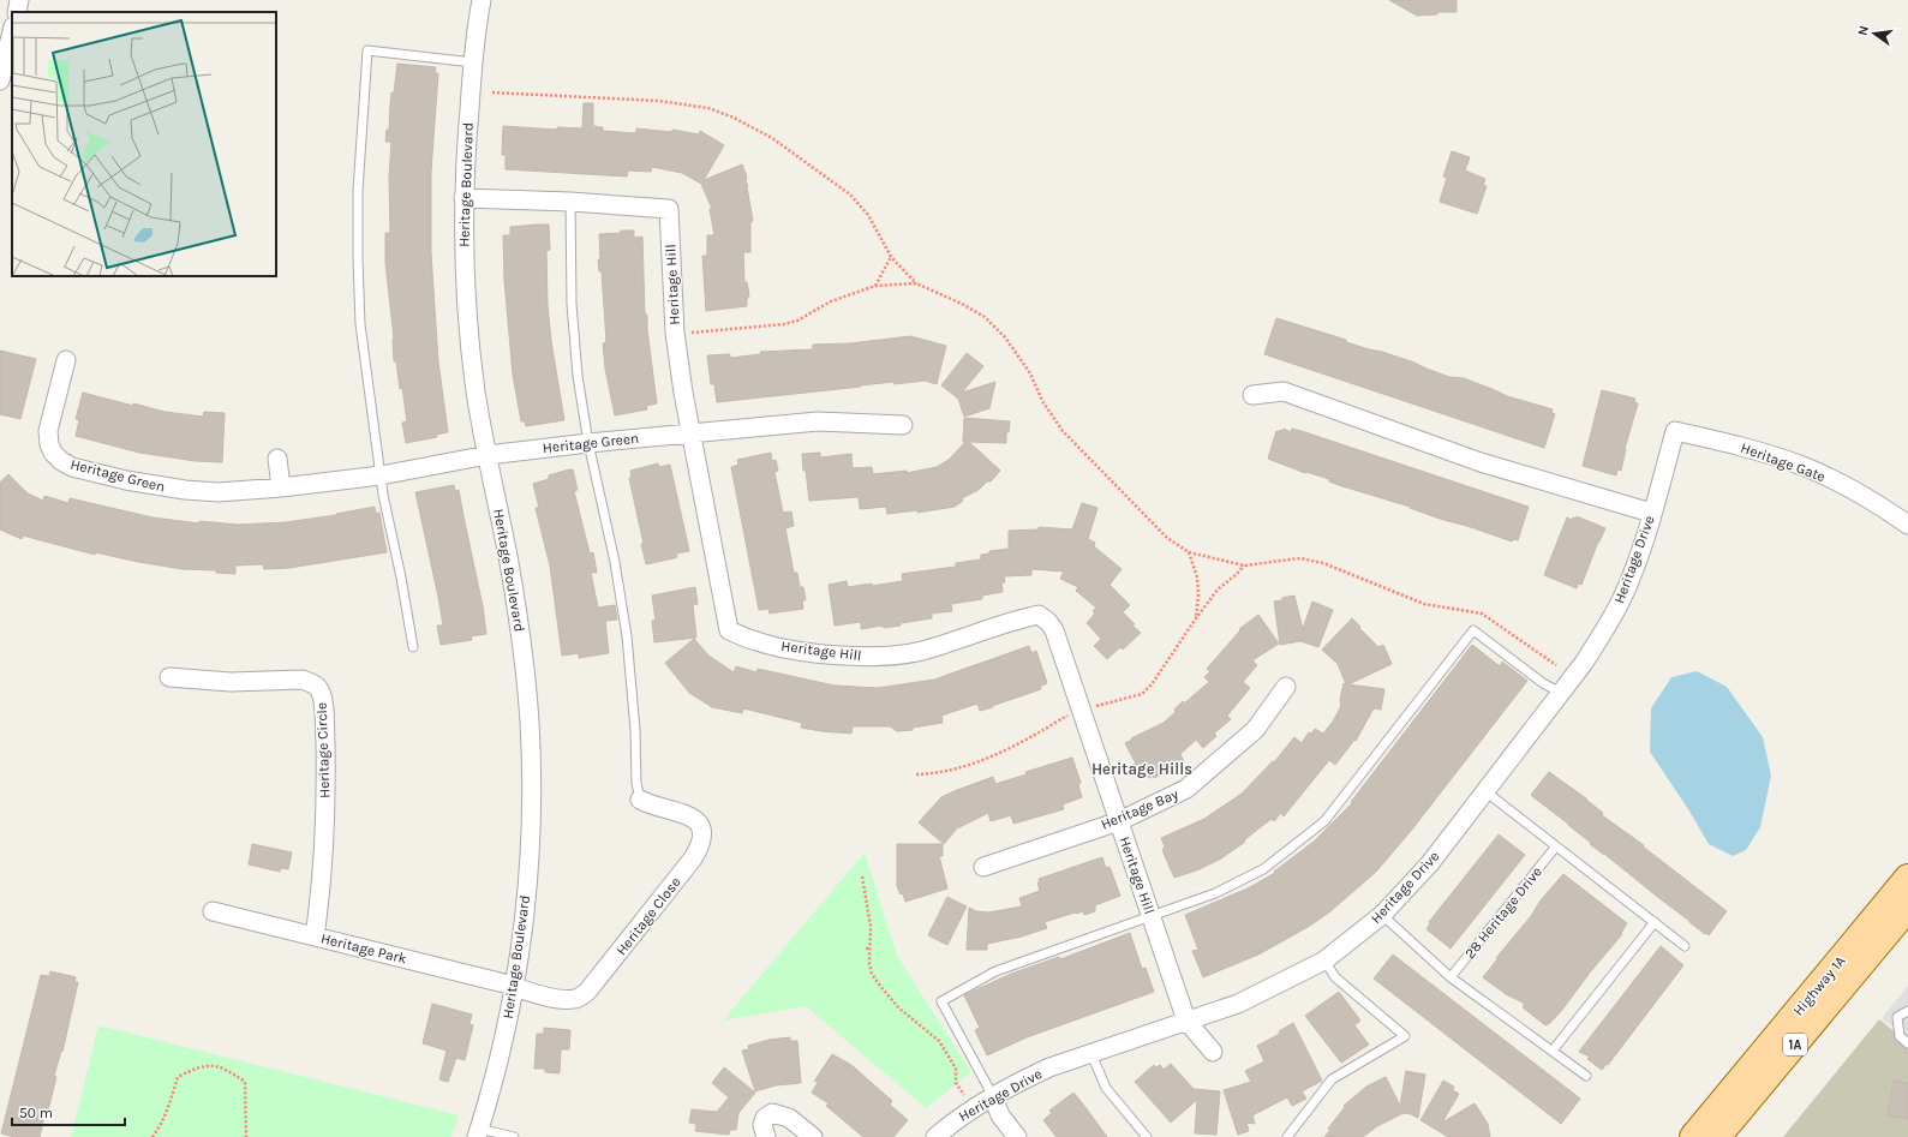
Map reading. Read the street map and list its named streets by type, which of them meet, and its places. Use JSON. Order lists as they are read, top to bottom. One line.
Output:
{"streets":{"main road":["Highway 1A","1A"],"street":["Heritage Boulevard","Heritage Hill","Heritage Green","Heritage Gate","Heritage Drive","Heritage Circle","Heritage Bay","Heritage Close","Heritage Park"],"lane":["28 Heritage Drive"]},"crossings":[["Heritage Boulevard","Heritage Hill"],["Heritage Boulevard","Heritage Green"],["Heritage Boulevard","Heritage Close"],["Heritage Boulevard","Heritage Park"],["Heritage Hill","Heritage Green"],["Heritage Hill","Heritage Drive"],["Heritage Hill","Heritage Bay"],["Heritage Gate","Heritage Drive"],["Heritage Circle","Heritage Park"],["Heritage Close","Heritage Park"]],"districts":["Heritage Hills"],"scale_bar":"50 m","north":"left"}
